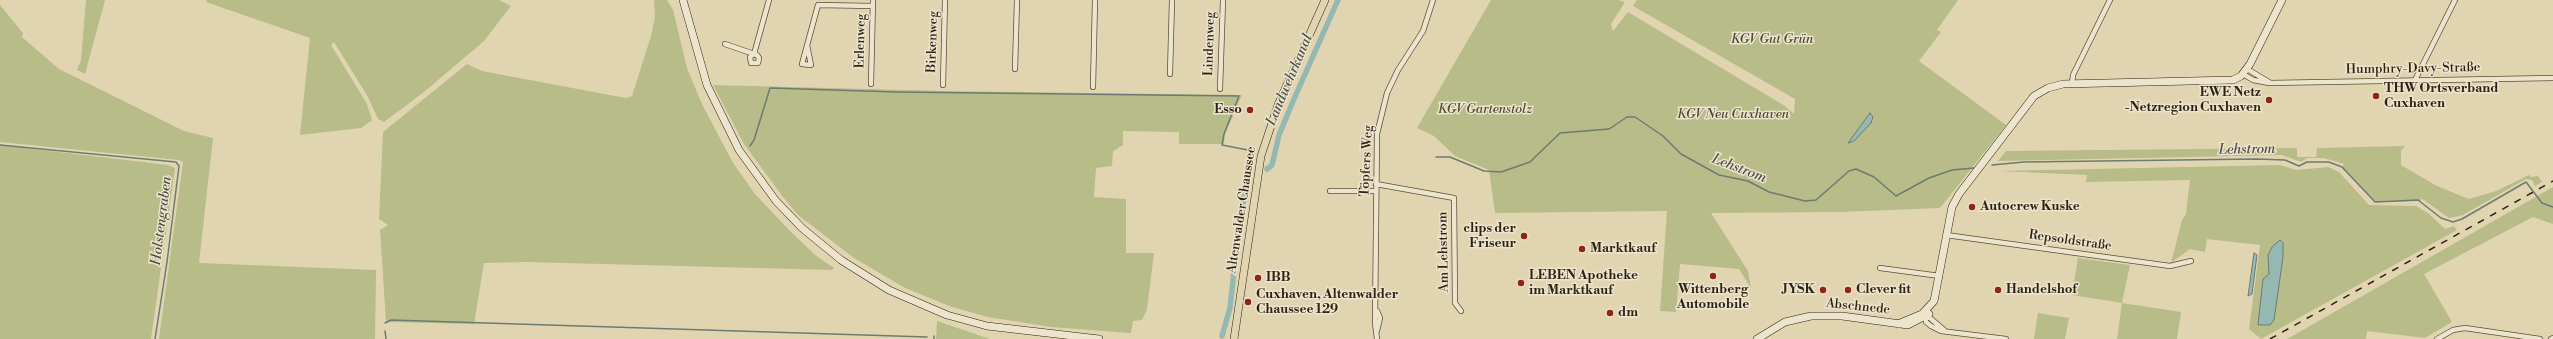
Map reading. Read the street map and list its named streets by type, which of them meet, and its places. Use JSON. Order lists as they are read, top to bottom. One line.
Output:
{"streets":{"main road":["Altenwalder Chaussee"],"street":["Erlenweg","Birkenweg","Lindenweg","Humphry-Davy-Straße","Töpfers Weg","Repsoldstraße","Am Lehstrom","Abschnede"]},"crossings":[["Töpfers Weg","Am Lehstrom"]],"water":["Landwehrkanal","Lehstrom","Holstengraben"],"parks":["KGV Gut Grün","KGV Gartenstolz","KGV Neu Cuxhaven"],"places":["THW Ortsverband Cuxhaven","EWE Netz -Netzregion Cuxhaven","Esso","Autocrew Kuske","clips der Friseur","Marktkauf","Wittenberg Automobile","IBB","LEBEN Apotheke im Marktkauf","JYSK","Clever fit","Handelshof","Cuxhaven, Altenwalder Chaussee 129","dm"]}
